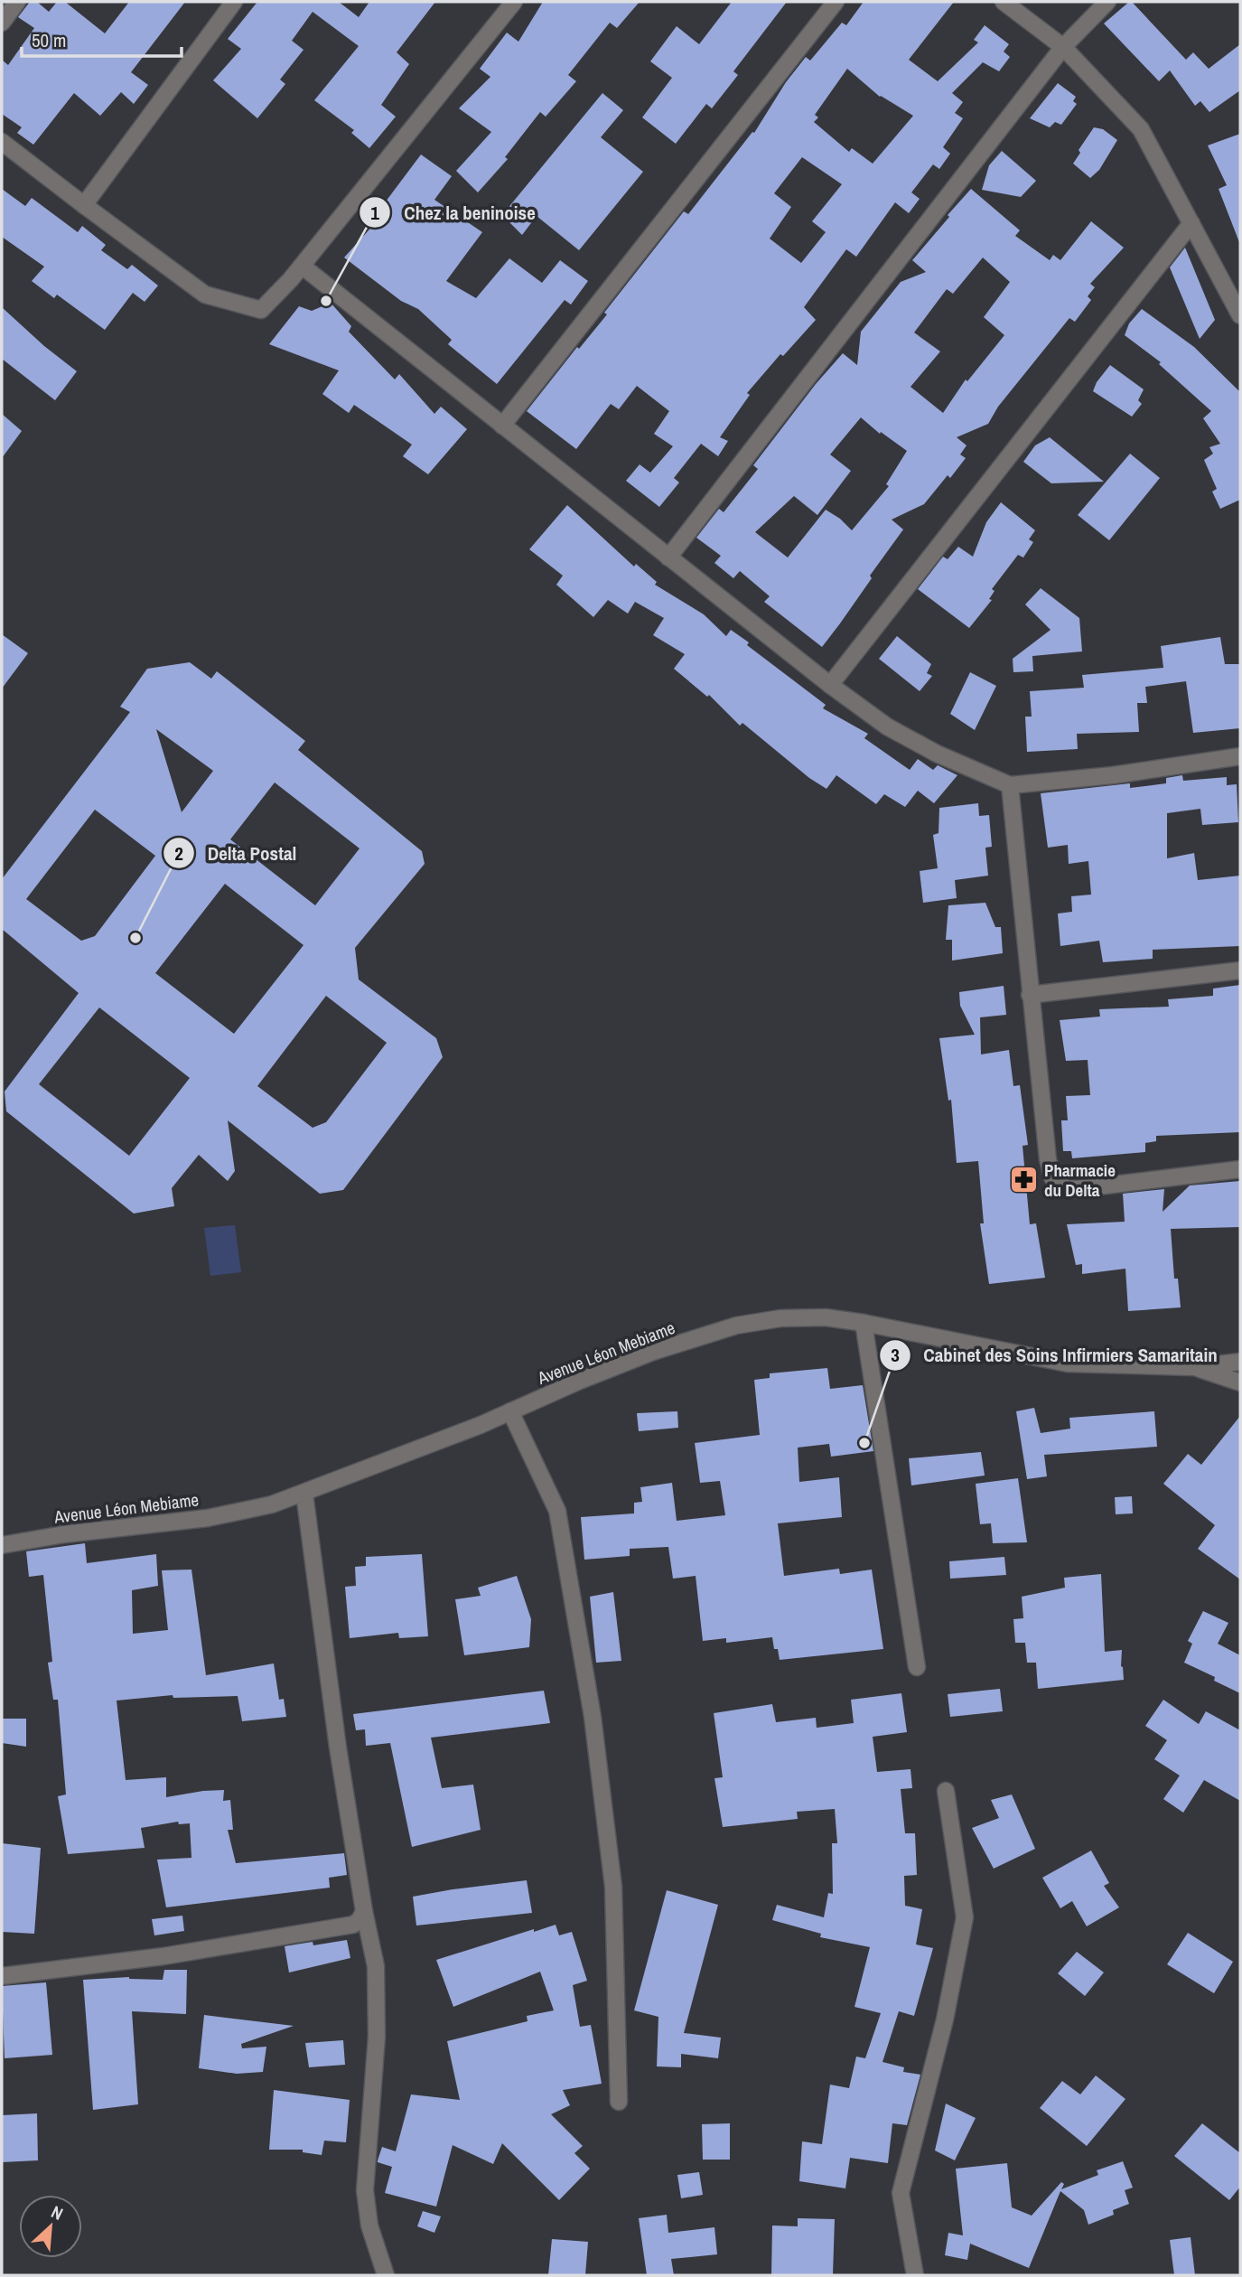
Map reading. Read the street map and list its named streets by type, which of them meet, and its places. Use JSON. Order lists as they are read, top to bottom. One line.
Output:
{"streets":{"street":["Avenue Léon Mebiame"]},"places":{"other":["Chez la beninoise","Delta Postal","Cabinet des Soins Infirmiers Samaritain"],"pharmacy":["Pharmacie du Delta"]},"scale_bar":"50 m","north":"top right"}
